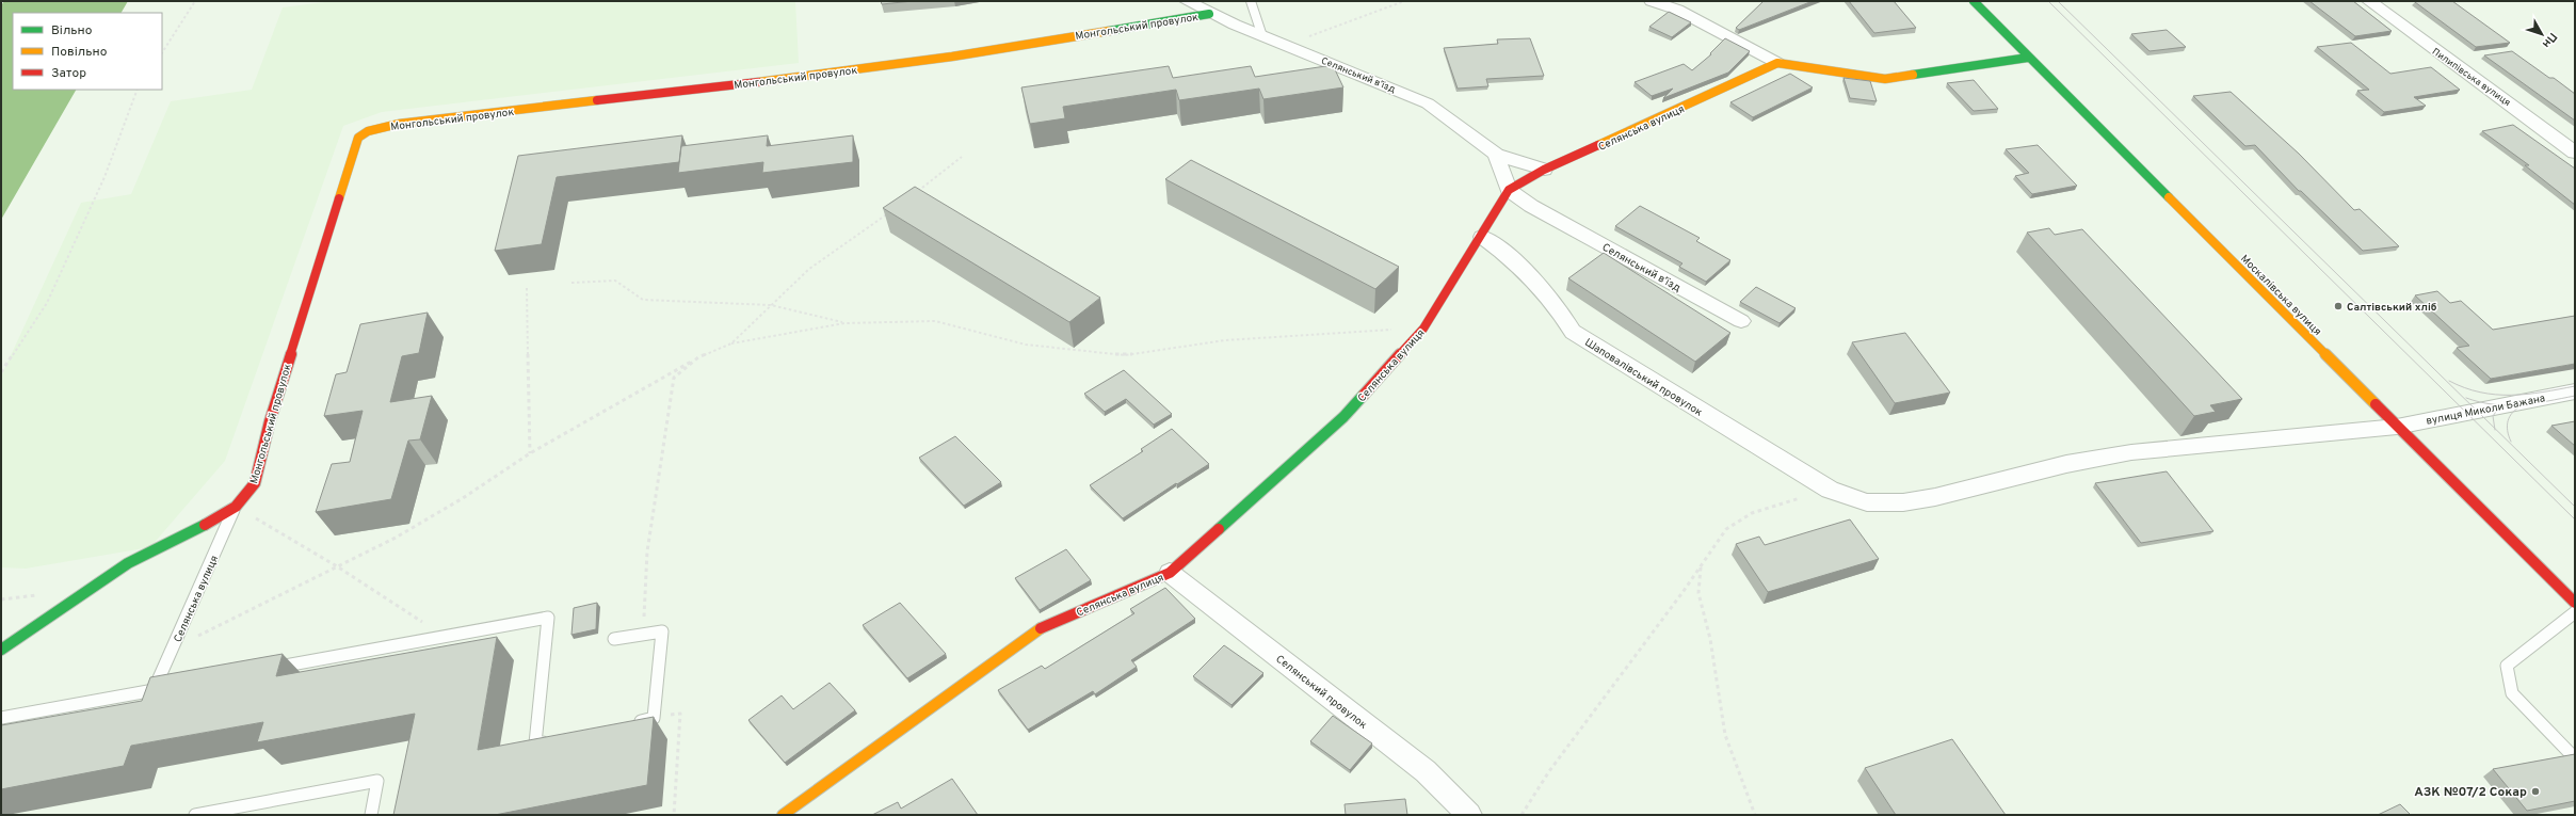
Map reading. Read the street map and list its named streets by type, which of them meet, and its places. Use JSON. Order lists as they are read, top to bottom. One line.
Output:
{"streets":{"street":["Монгольський провулок","Селянський вʼїзд","Пилипівська вулиця","Селянська вулиця","Москалівська вулиця","Шаповалівський провулок","вулиця Миколи Бажана","Селянський провулок"]},"crossings":[["Монгольський провулок","Селянський вʼїзд"],["Монгольський провулок","Селянська вулиця"],["Селянський вʼїзд","Селянська вулиця"],["Селянська вулиця","Шаповалівський провулок"],["Селянська вулиця","Селянський провулок"],["Москалівська вулиця","Шаповалівський провулок"],["Москалівська вулиця","вулиця Миколи Бажана"],["Шаповалівський провулок","вулиця Миколи Бажана"]],"places":["Салтівський хліб","АЗК №07/2 Сокар"],"legend":["Вільно","Повільно","Затор"],"north":"bottom right"}
